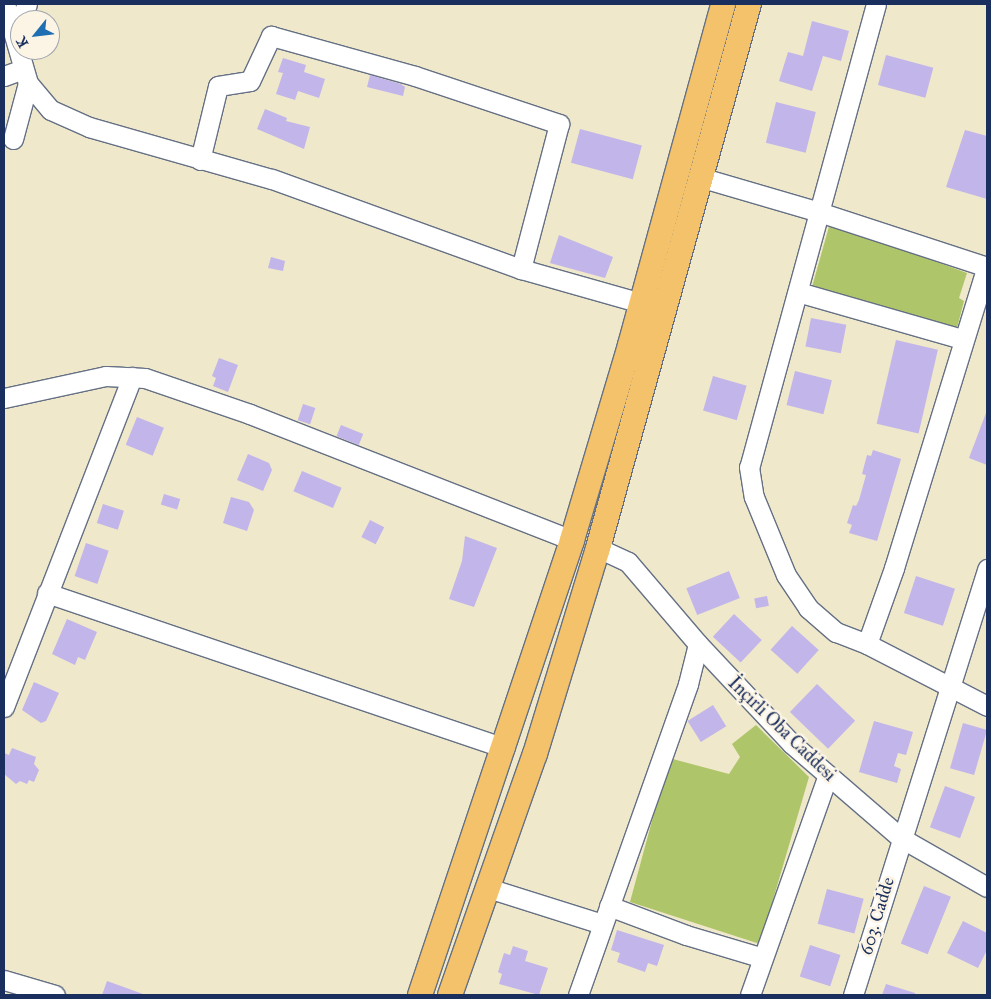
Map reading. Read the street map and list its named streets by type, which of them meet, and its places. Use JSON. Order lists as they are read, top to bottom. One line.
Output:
{"streets":{"street":["İnçirli Oba Caddesi","603. Cadde"]},"crossings":[["İnçirli Oba Caddesi","603. Cadde"]],"north":"bottom left"}
